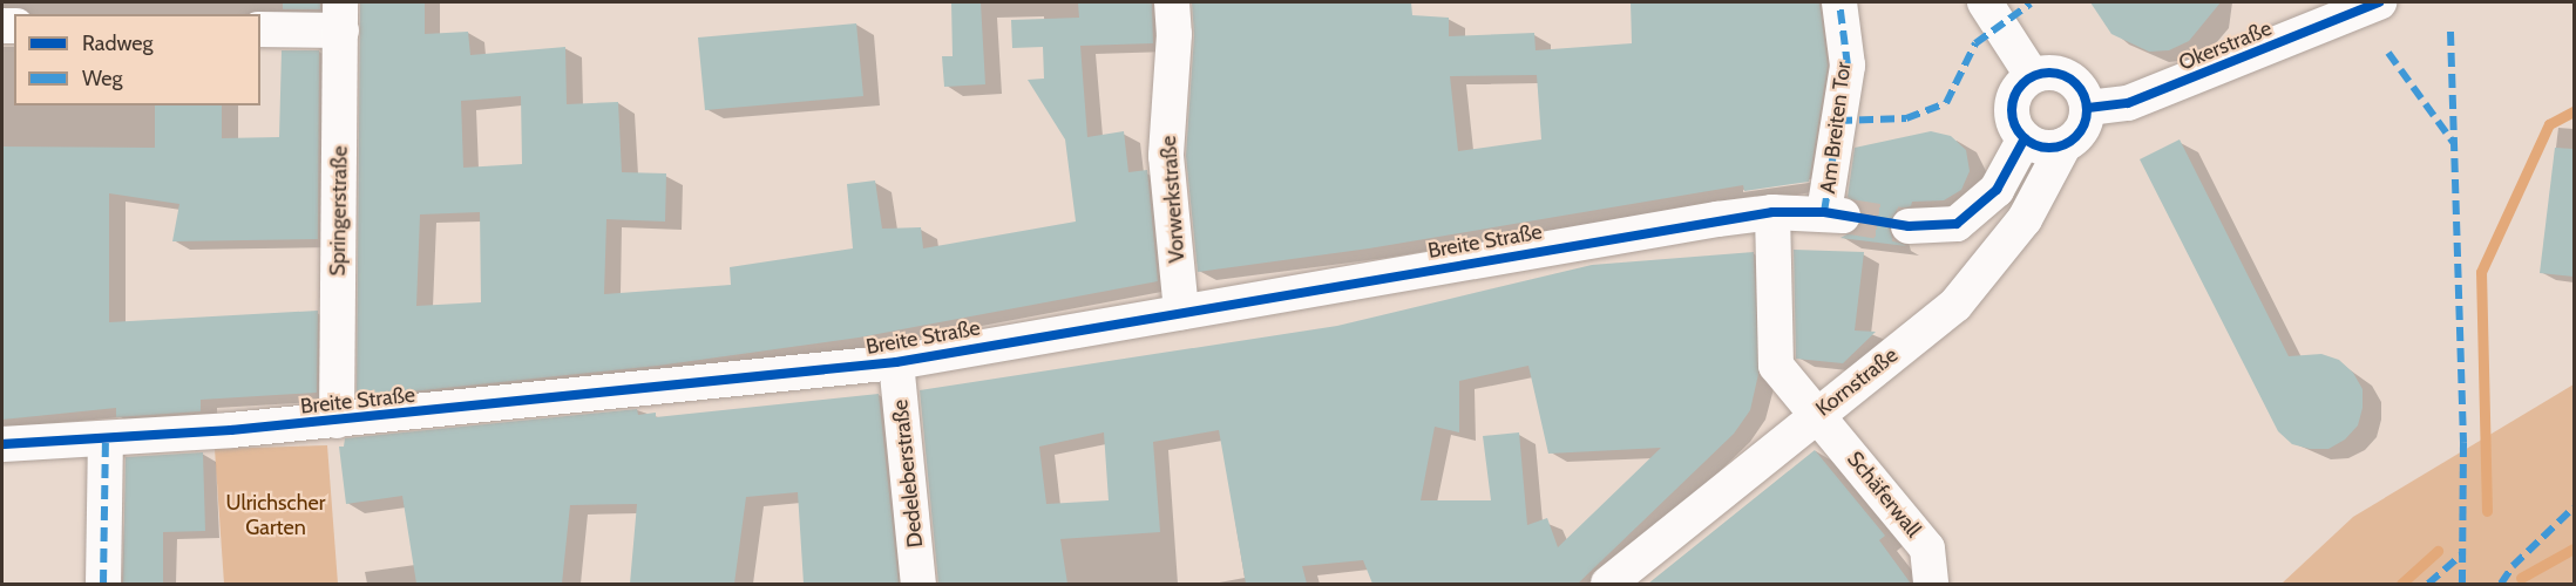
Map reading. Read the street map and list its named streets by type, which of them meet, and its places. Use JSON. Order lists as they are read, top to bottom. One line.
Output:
{"streets":{"street":["Okerstraße","Am Breiten Tor","Vorwerkstraße","Springerstraße","Breite Straße","Kornstraße","Dedeleberstraße","Schäferwall"]},"crossings":[["Okerstraße","Kornstraße"],["Am Breiten Tor","Breite Straße"],["Vorwerkstraße","Breite Straße"],["Springerstraße","Breite Straße"],["Breite Straße","Dedeleberstraße"],["Breite Straße","Schäferwall"],["Kornstraße","Schäferwall"]],"parks":["Ulrichscher Garten"],"legend":["Radweg","Weg"]}
